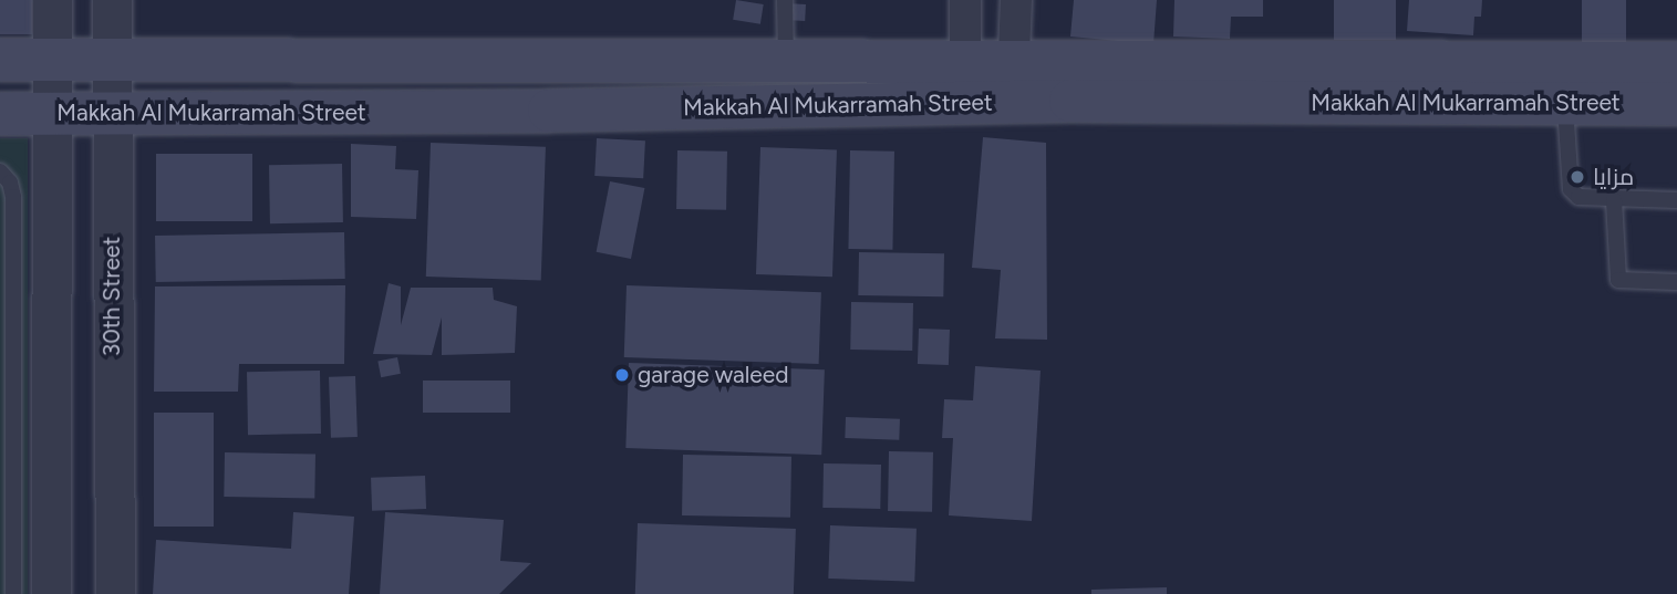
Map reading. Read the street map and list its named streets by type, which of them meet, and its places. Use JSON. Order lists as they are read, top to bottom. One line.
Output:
{"streets":{"main road":["Makkah Al Mukarramah Street"],"street":["30th Street"]},"crossings":[["Makkah Al Mukarramah Street","30th Street"]],"places":["مزايا","garage waleed"]}
